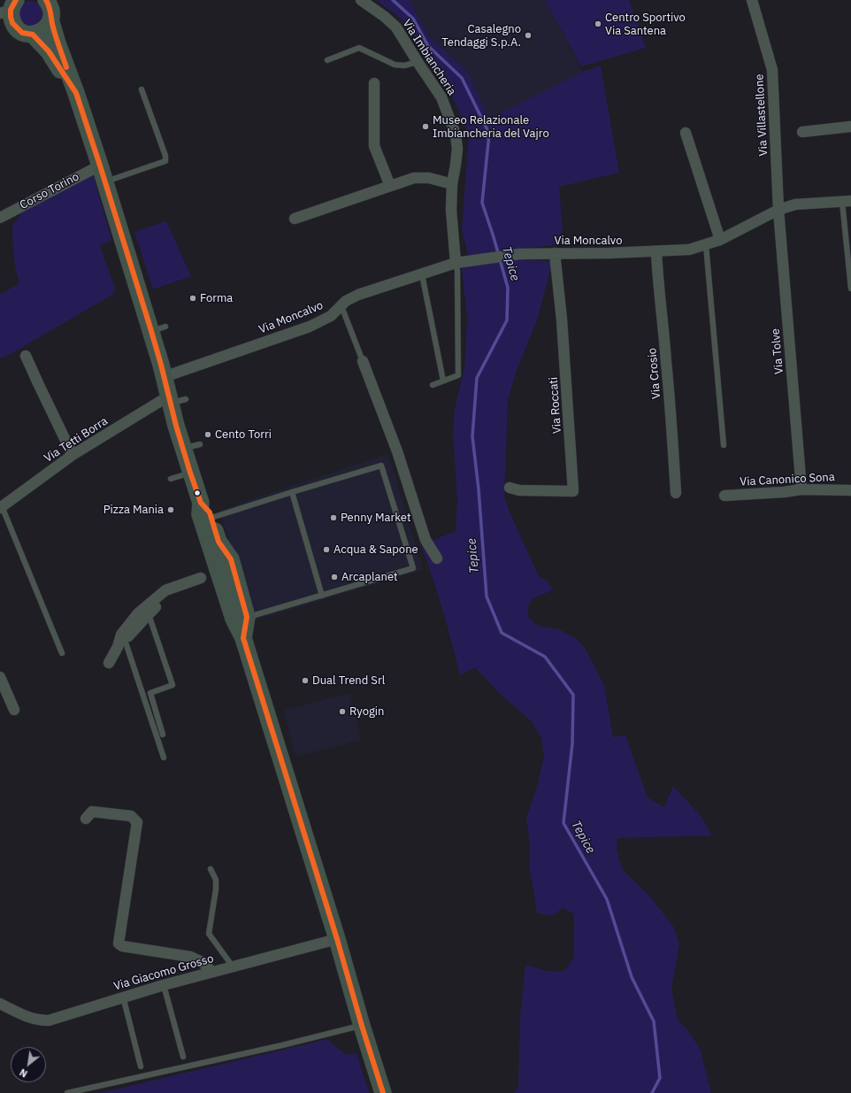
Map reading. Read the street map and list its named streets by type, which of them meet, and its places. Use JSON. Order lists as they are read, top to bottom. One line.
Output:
{"streets":{"street":["Via Imbiancheria","Via Villastellone","Corso Torino","Via Moncalvo","Via Tolve","Via Crosio","Via Roccati","Via Tetti Borra","Via Canonico Sona","Via Giacomo Grosso"]},"crossings":[["Via Imbiancheria","Via Moncalvo"],["Via Villastellone","Via Moncalvo"],["Via Villastellone","Via Tolve"],["Via Moncalvo","Via Tolve"],["Via Moncalvo","Via Crosio"],["Via Moncalvo","Via Roccati"],["Via Tolve","Via Canonico Sona"]],"water":["Tepice"],"places":["Centro Sportivo Via Santena","Casalegno Tendaggi S.p.A.","Museo Relazionale Imbiancheria del Vajro","Forma","Cento Torri","Pizza Mania","Penny Market","Acqua & Sapone","Arcaplanet","Dual Trend Srl","Ryogin"],"north":"bottom left"}
